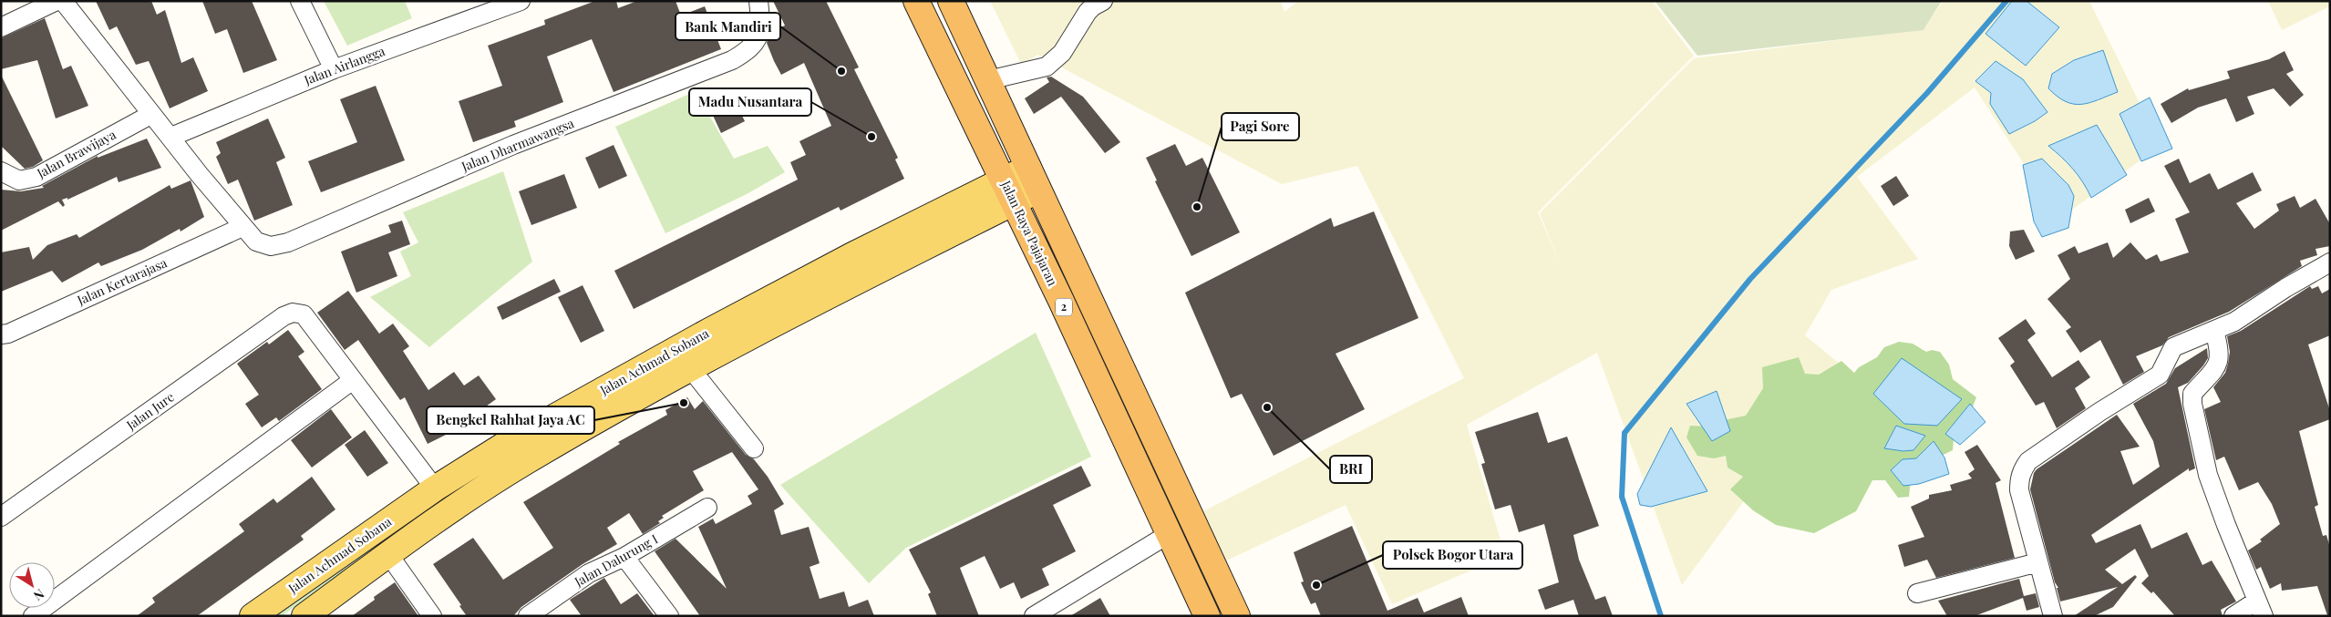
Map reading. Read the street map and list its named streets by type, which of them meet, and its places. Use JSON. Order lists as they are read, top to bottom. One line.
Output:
{"streets":{"highway":["Jalan Raya Pajajaran","2"],"main road":["Jalan Achmad Sobana"],"street":["Jalan Airlangga","Jalan Dharmawangsa","Jalan Brawijaya","Jalan Kertarajasa","Jalan Jure","Jalan Dalurung I"]},"crossings":[["Jalan Dharmawangsa","Jalan Kertarajasa"],["Jalan Raya Pajajaran","Jalan Achmad Sobana"]],"places":["Bank Mandiri","Madu Nusantara","Pagi Sore","Bengkel Rahhat Jaya AC","BRI","Polsek Bogor Utara"],"north":"bottom right"}
